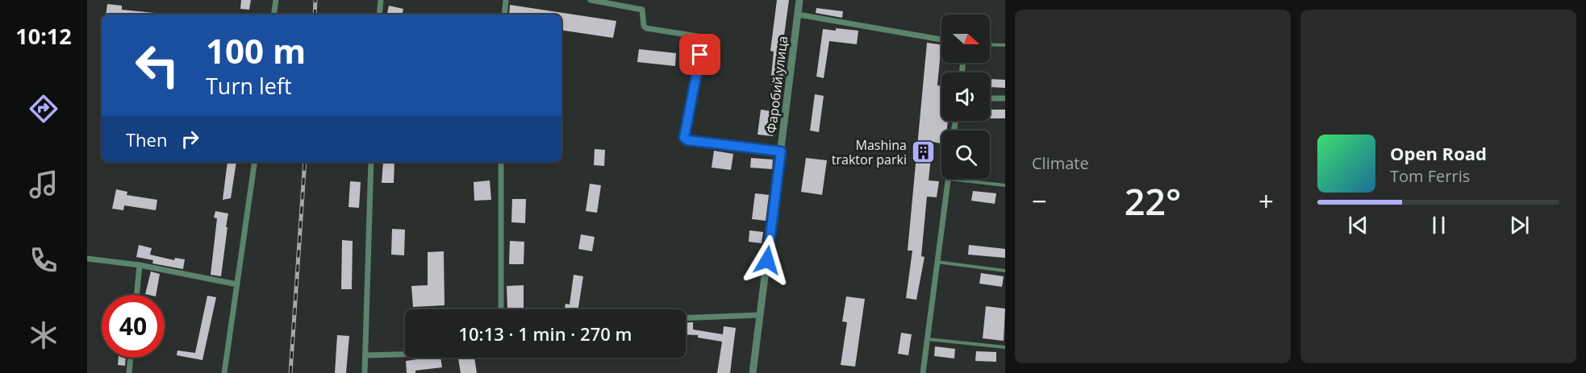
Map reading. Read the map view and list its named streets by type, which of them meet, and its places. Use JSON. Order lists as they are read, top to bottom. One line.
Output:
{"streets":{"street":["Фаробий улица"]},"places":{"building":["Mashina traktor parki"]},"north":"right","page":{"tabs":"10:12","tile":"Climate","turn":["100 m","Turn left"],"then":"Then","song":["Open Road","Tom Ferris"],"heat":["−","22°","+"],"limit":"40","trip":"10:13 · 1 min · 270 m"}}
